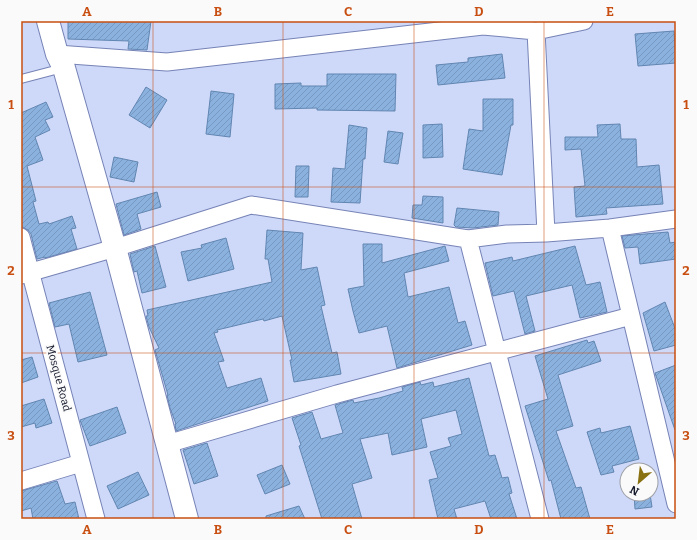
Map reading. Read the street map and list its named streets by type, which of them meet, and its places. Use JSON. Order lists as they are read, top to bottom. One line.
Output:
{"streets":{"street":["Mosque Road"]},"north":"bottom left","grid":{"columns":["A","B","C","D","E"],"rows":["1","2","3"]}}
